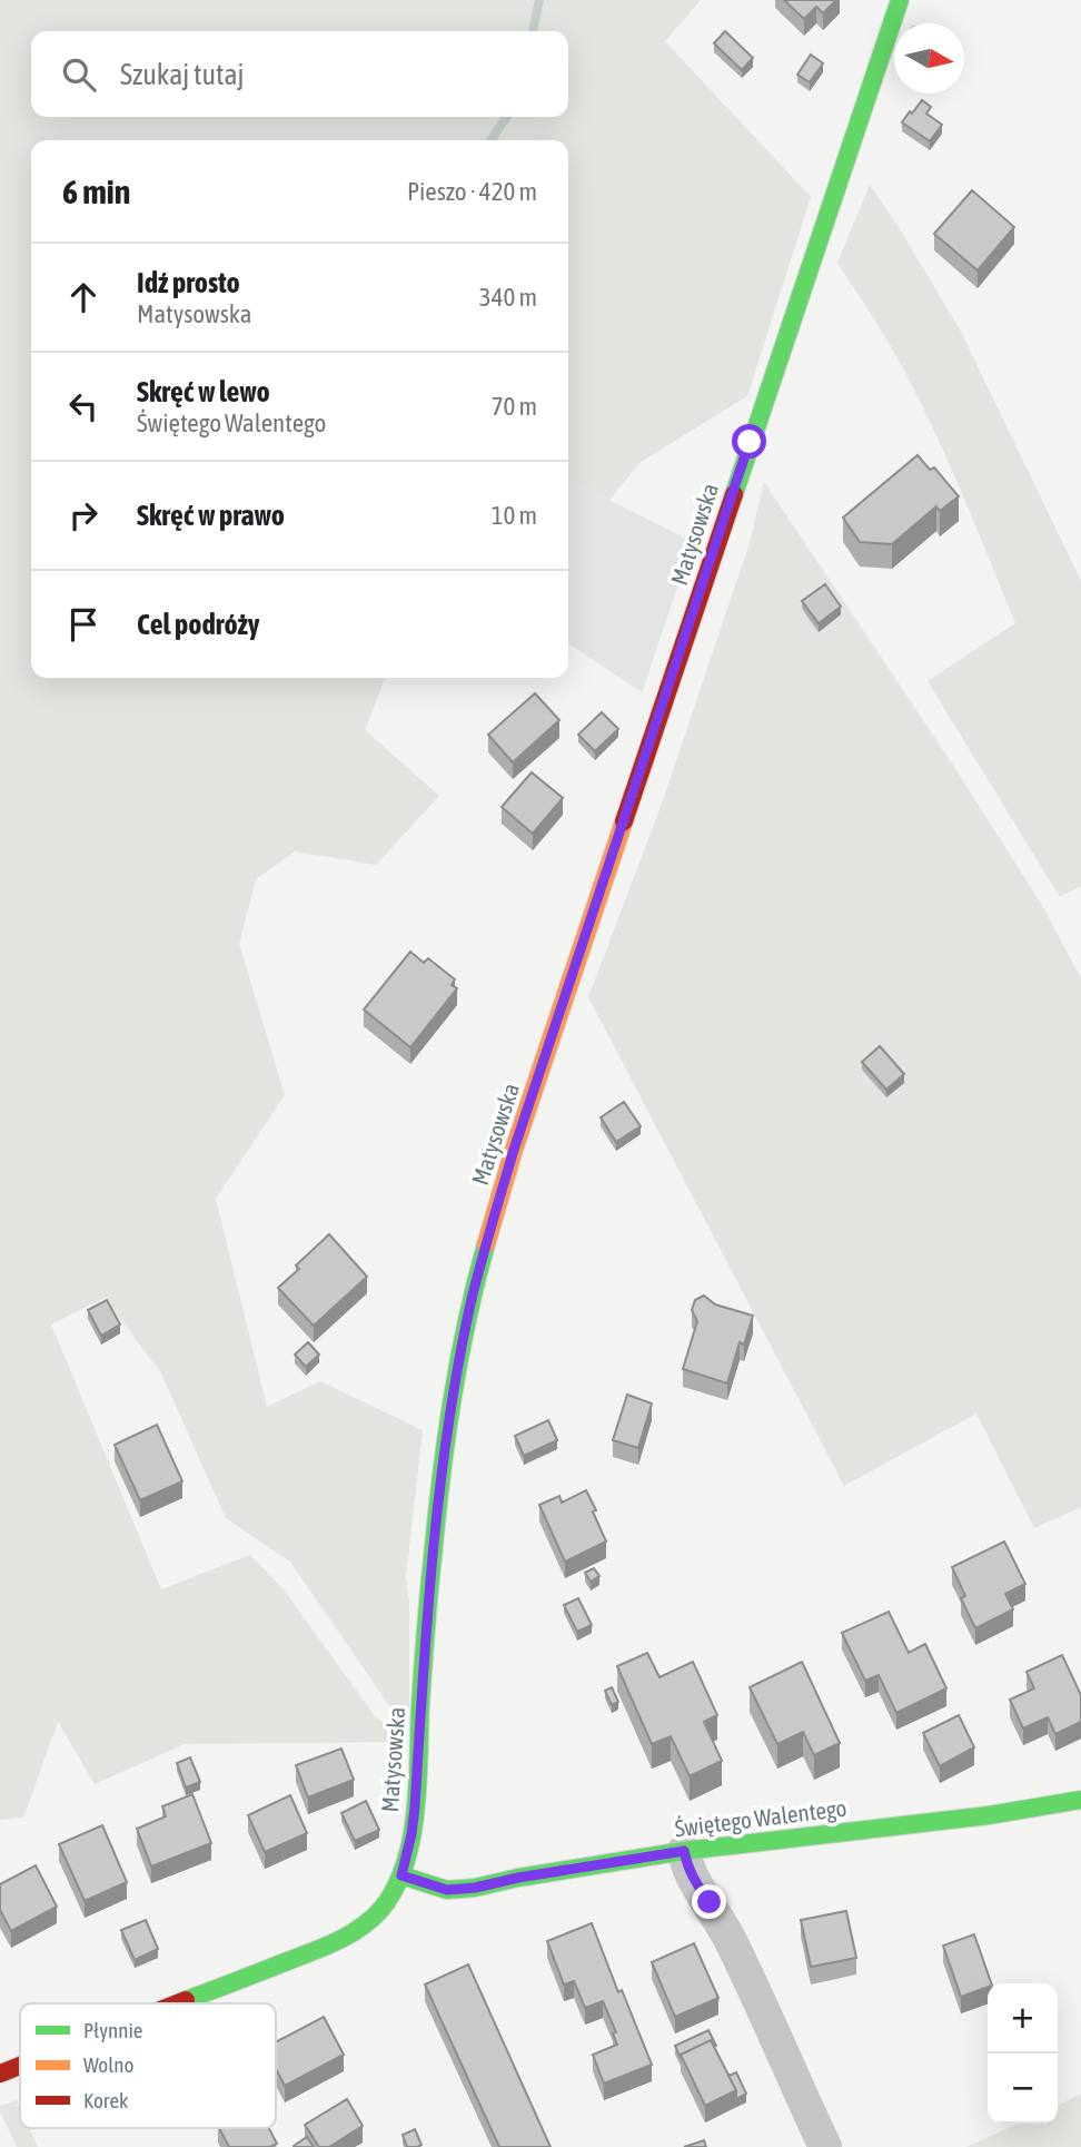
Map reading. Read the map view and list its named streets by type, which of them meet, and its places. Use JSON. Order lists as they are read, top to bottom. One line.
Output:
{"streets":{"street":["Matysowska","Świętego Walentego"]},"crossings":[["Matysowska","Świętego Walentego"]],"legend":["Płynnie","Wolno","Korek"],"north":"right","page":{"search":"Szukaj tutaj","heading":["6 min","Pieszo · 420 m"],"list":[["Idź prosto","Matysowska","340 m"],["Skręć w lewo","Świętego Walentego","70 m"],["Skręć w prawo","10 m"],"Cel podróży"],"map_buttons":["+","−"]}}
